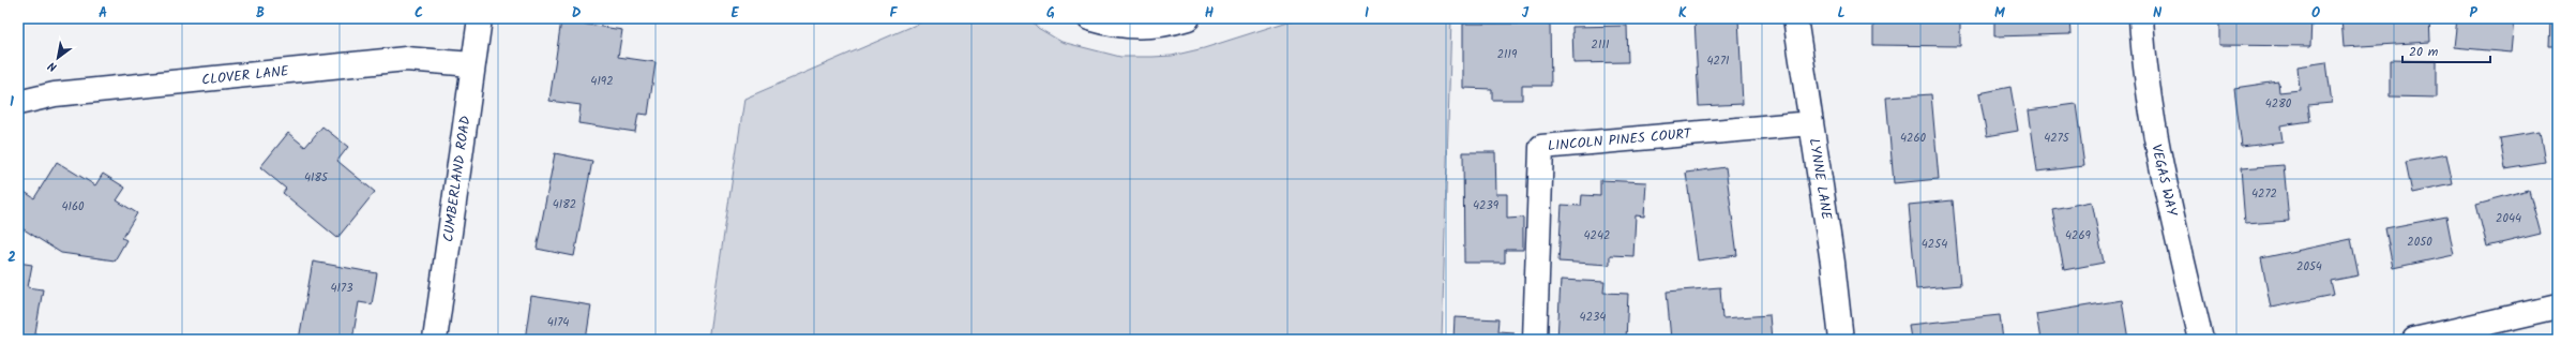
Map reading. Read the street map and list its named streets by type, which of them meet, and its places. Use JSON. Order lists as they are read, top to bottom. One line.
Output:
{"streets":{"street":["CLOVER LANE","LINCOLN PINES COURT","CUMBERLAND ROAD","LYNNE LANE","VEGAS WAY"]},"crossings":[["CLOVER LANE","CUMBERLAND ROAD"],["LINCOLN PINES COURT","LYNNE LANE"]],"house_numbers":["2111","2119","4271","4192","4280","4260","4275","4185","4272","4182","4239","4160","2044","4242","4269","2050","4254","2054","4173","4234","4174"],"scale_bar":"20 m","north":"bottom left","grid":{"columns":["A","B","C","D","E","F","G","H","I","J","K","L","M","N","O","P"],"rows":["1","2"]}}
